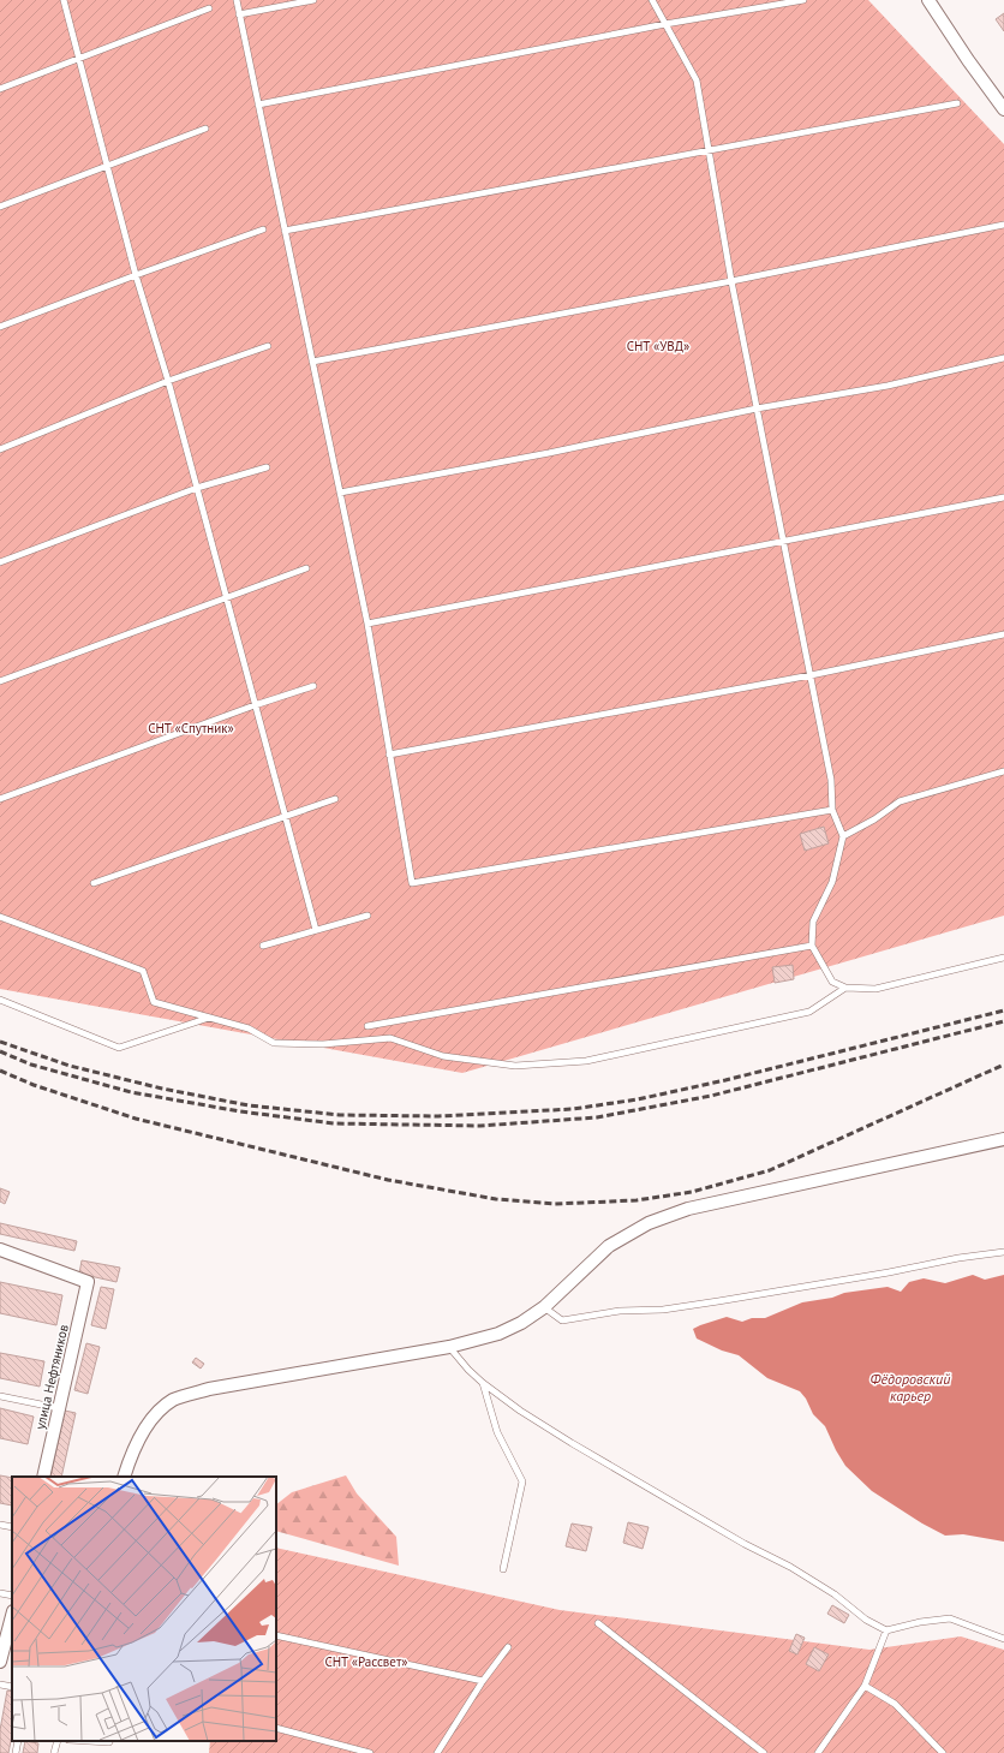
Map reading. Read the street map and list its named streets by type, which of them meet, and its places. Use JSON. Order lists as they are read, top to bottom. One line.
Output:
{"streets":{"street":["улица Нефтяников"]},"water":["Фёдоровский карьер"],"parks":["СНТ «УВД»","СНТ «Спутник»","СНТ «Рассвет»"]}
